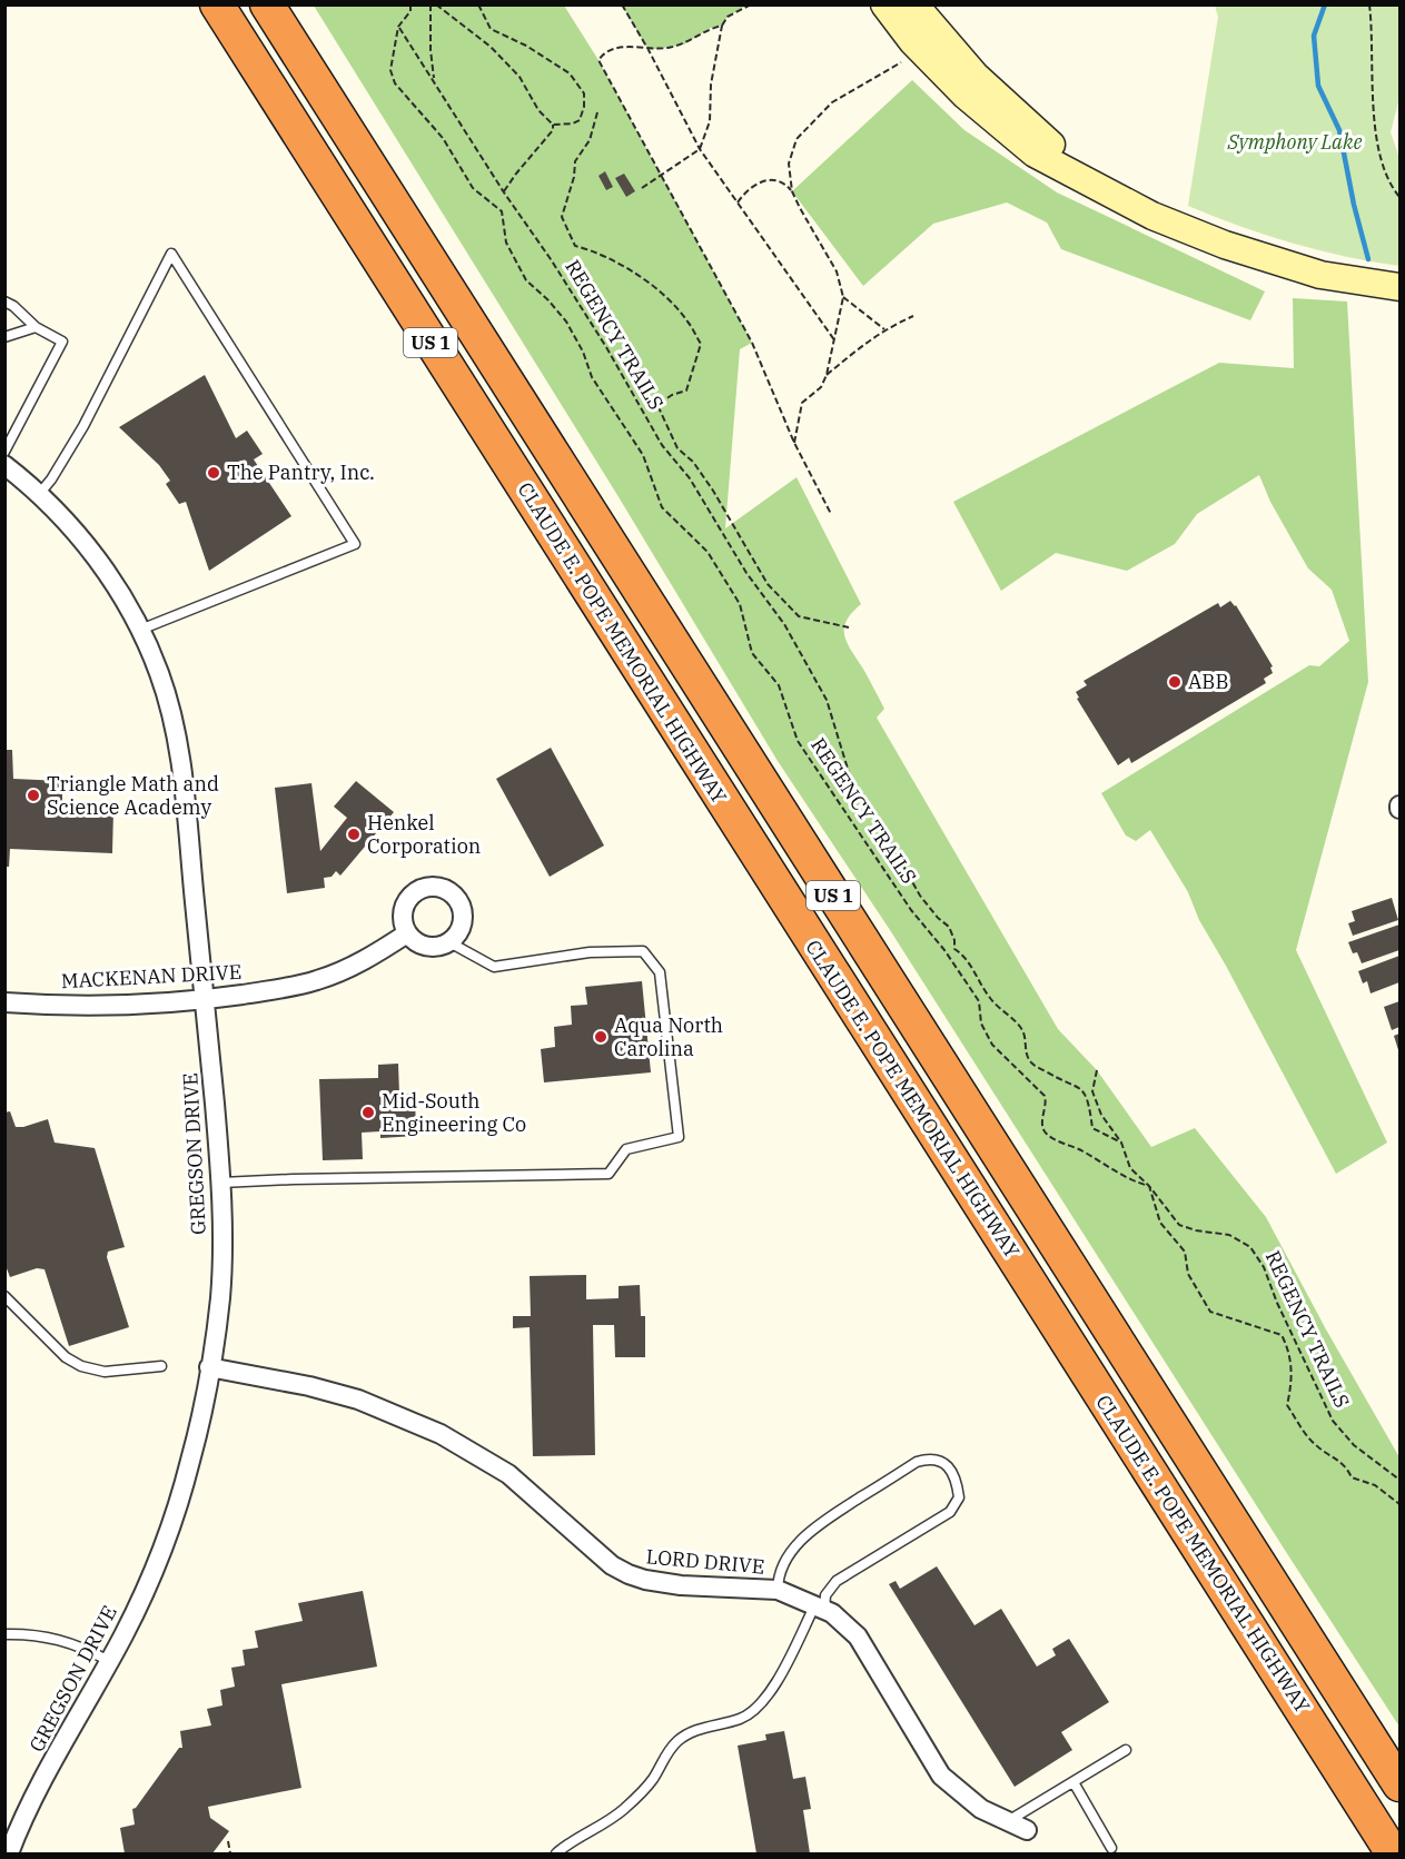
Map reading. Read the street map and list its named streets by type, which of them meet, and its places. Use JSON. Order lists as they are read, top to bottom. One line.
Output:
{"streets":{"highway":["US 1","CLAUDE E. POPE MEMORIAL HIGHWAY"],"street":["MACKENAN DRIVE","GREGSON DRIVE","LORD DRIVE"],"path":["REGENCY TRAILS"]},"crossings":[["MACKENAN DRIVE","GREGSON DRIVE"],["GREGSON DRIVE","LORD DRIVE"]],"parks":["Symphony Lake"],"places":["The Pantry, Inc.","ABB","Triangle Math and Science Academy","Henkel Corporation","Aqua North Carolina","Mid-South Engineering Co"]}
